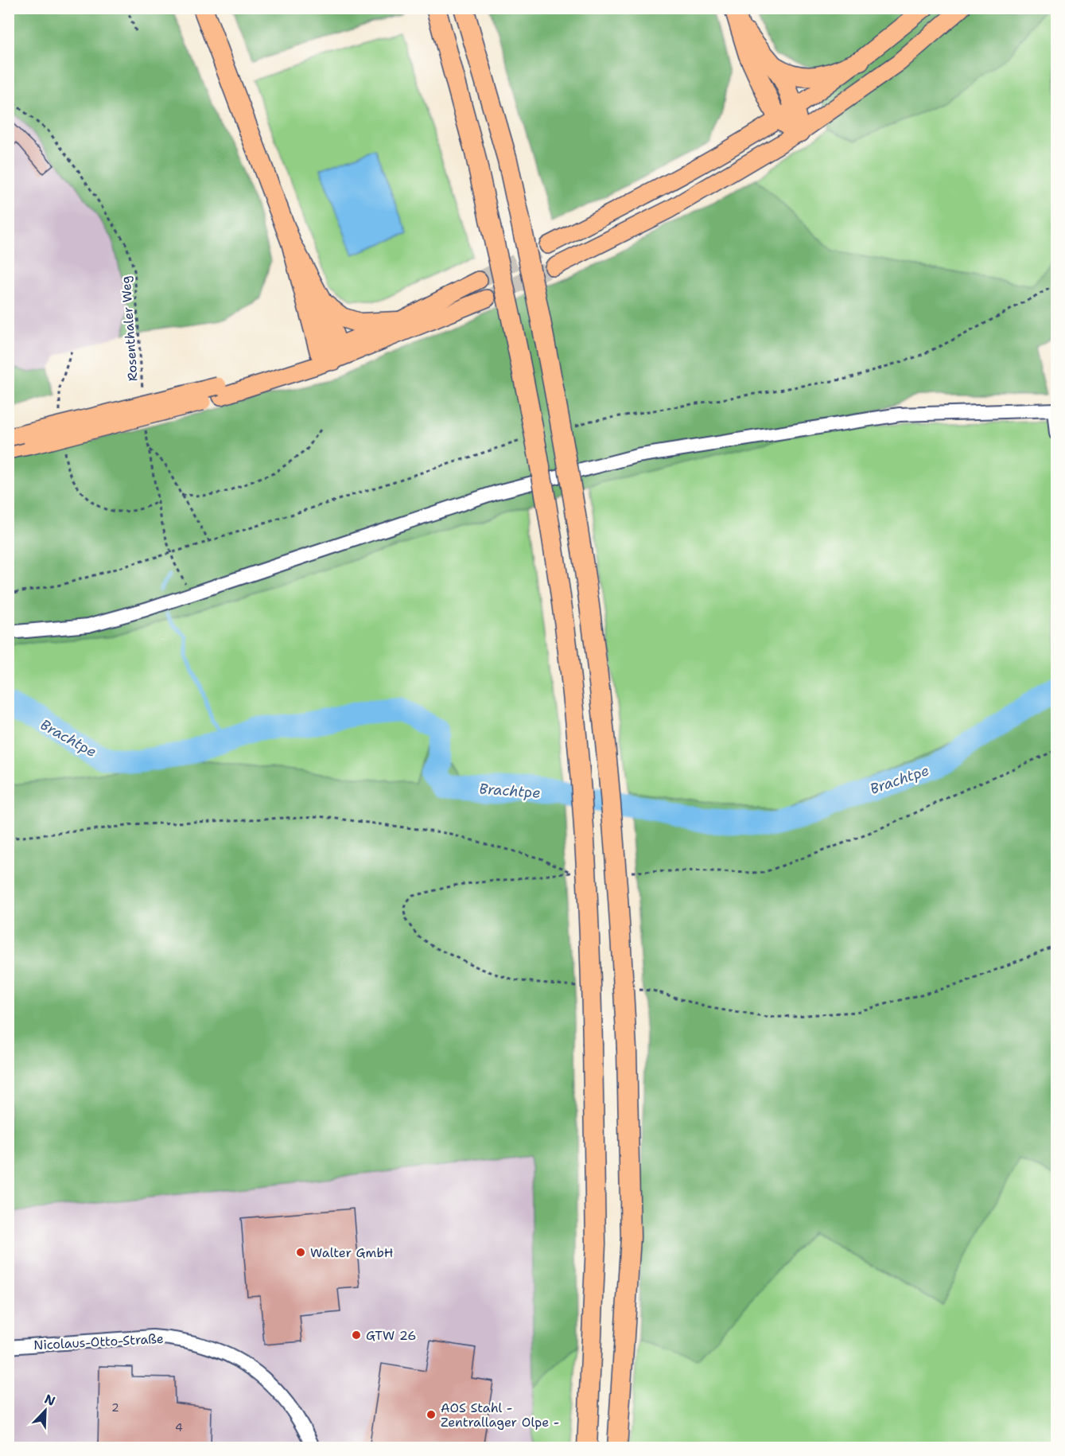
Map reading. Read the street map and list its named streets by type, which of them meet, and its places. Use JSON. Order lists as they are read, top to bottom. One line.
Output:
{"streets":{"street":["Nicolaus-Otto-Straße"],"path":["Rosenthaler Weg"]},"water":["Brachtpe"],"places":["Walter GmbH","GTW 26","AOS Stahl - Zentrallager Olpe -"],"house_numbers":["2","4"],"north":"top right"}
